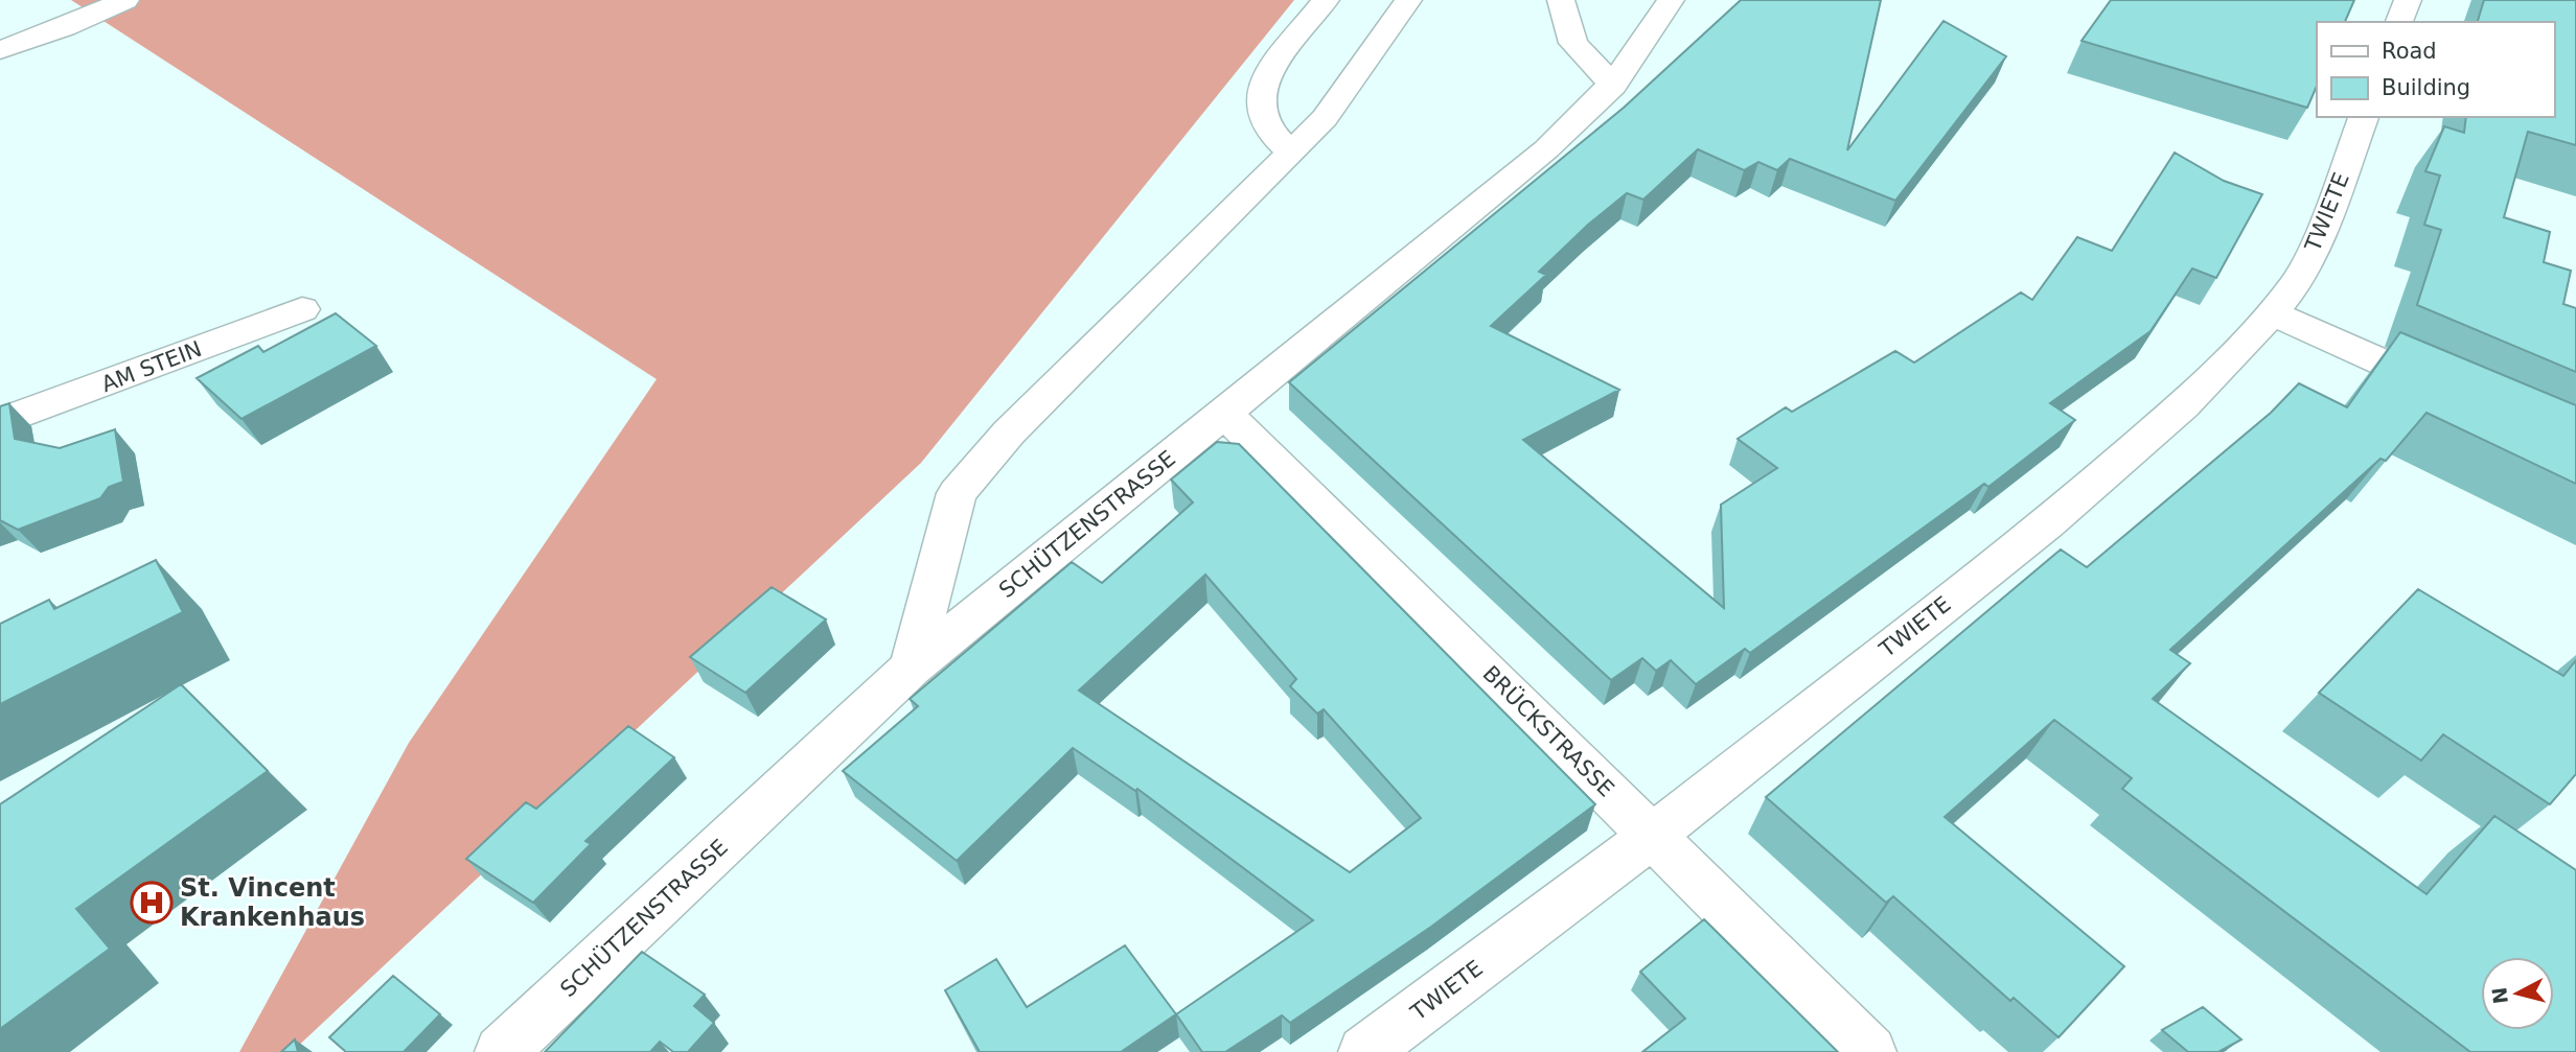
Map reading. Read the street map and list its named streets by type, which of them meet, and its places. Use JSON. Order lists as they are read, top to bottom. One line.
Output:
{"streets":{"street":["TWIETE","AM STEIN","SCHÜTZENSTRASSE","BRÜCKSTRASSE"]},"crossings":[["TWIETE","BRÜCKSTRASSE"],["SCHÜTZENSTRASSE","BRÜCKSTRASSE"]],"places":{"hospital":["St. Vincent Krankenhaus"]},"legend":["Road","Building"],"north":"left"}
